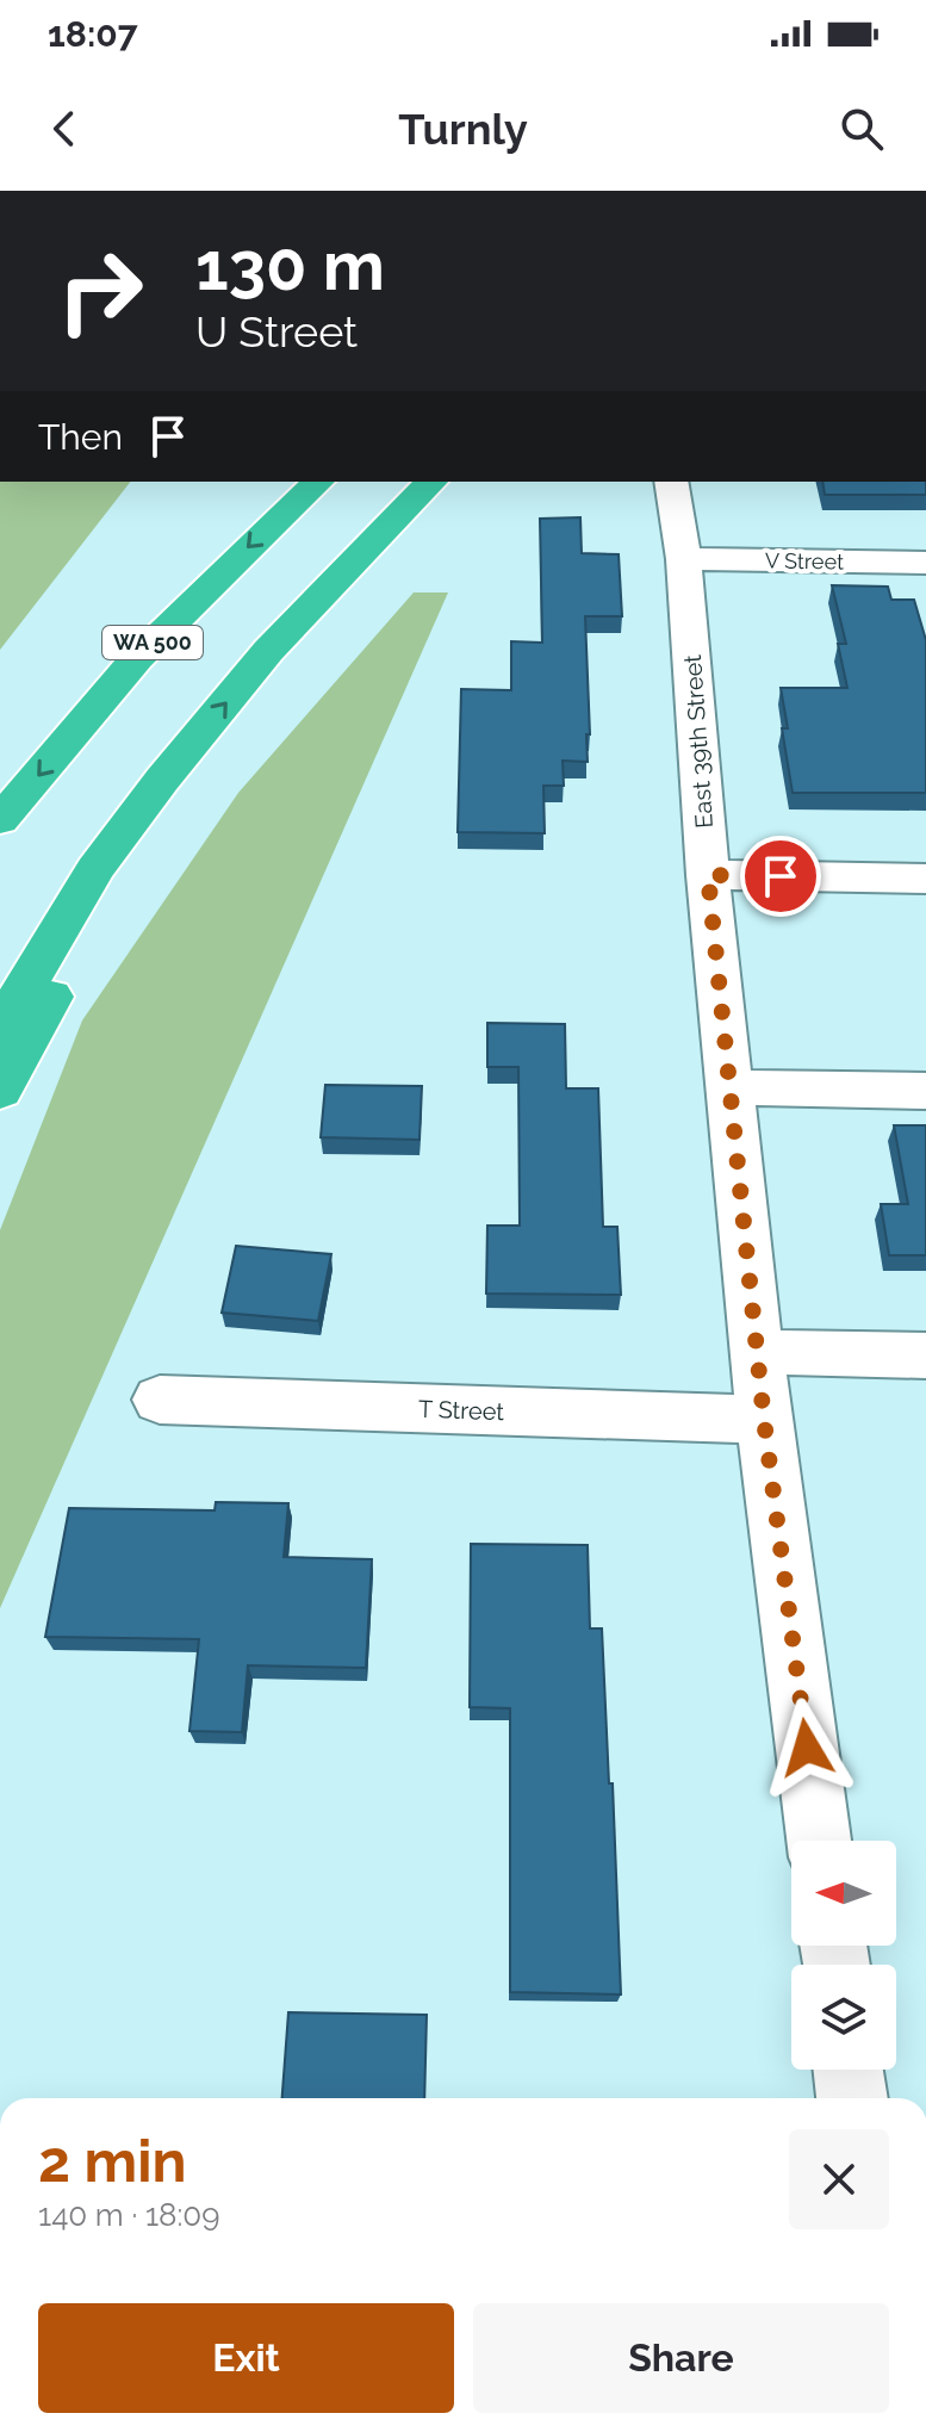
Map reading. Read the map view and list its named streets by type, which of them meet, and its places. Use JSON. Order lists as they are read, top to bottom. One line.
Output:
{"streets":{"highway":["WA 500"],"street":["V Street","East 39th Street","T Street"]},"crossings":[["V Street","East 39th Street"],["East 39th Street","T Street"]],"north":"left","page":{"status":"18:07","header":"Turnly","turn":["130 m","U Street"],"then":"Then","heading":["2 min","140 m · 18:09"],"buttons":["Exit","Share"]}}
